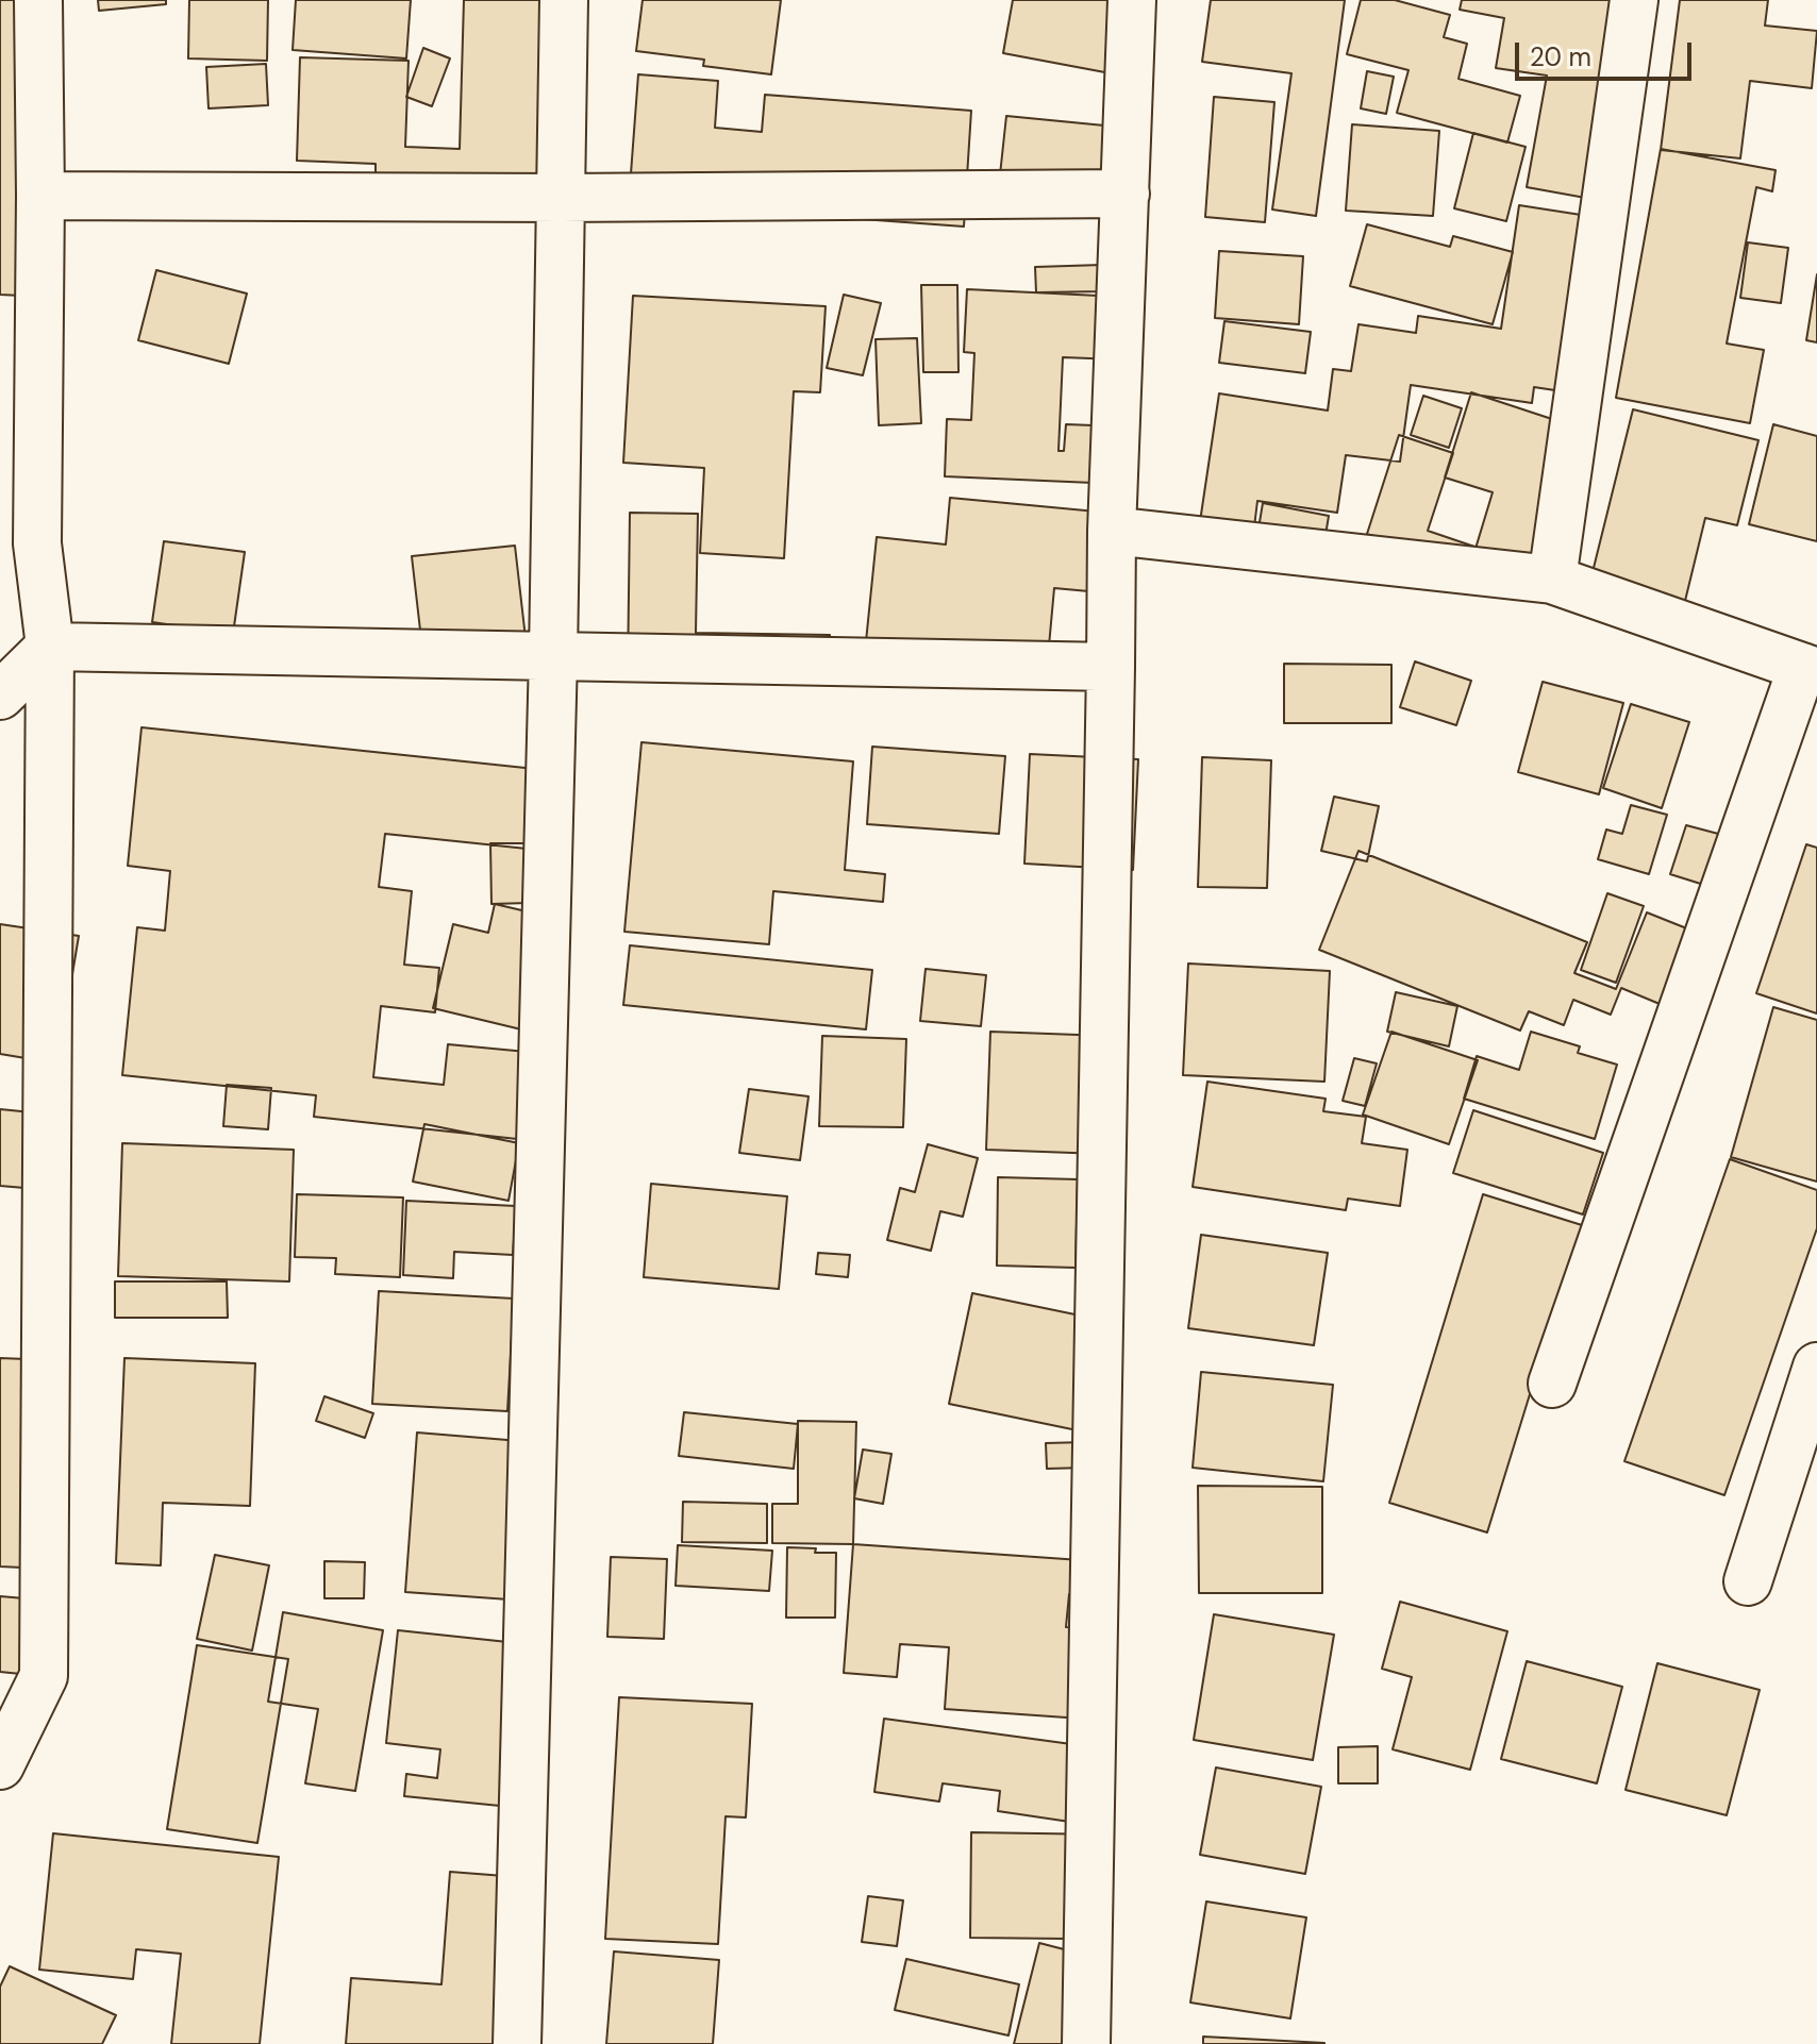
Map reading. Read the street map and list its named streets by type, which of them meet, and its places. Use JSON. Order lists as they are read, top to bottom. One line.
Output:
{"scale_bar":"20 m"}
